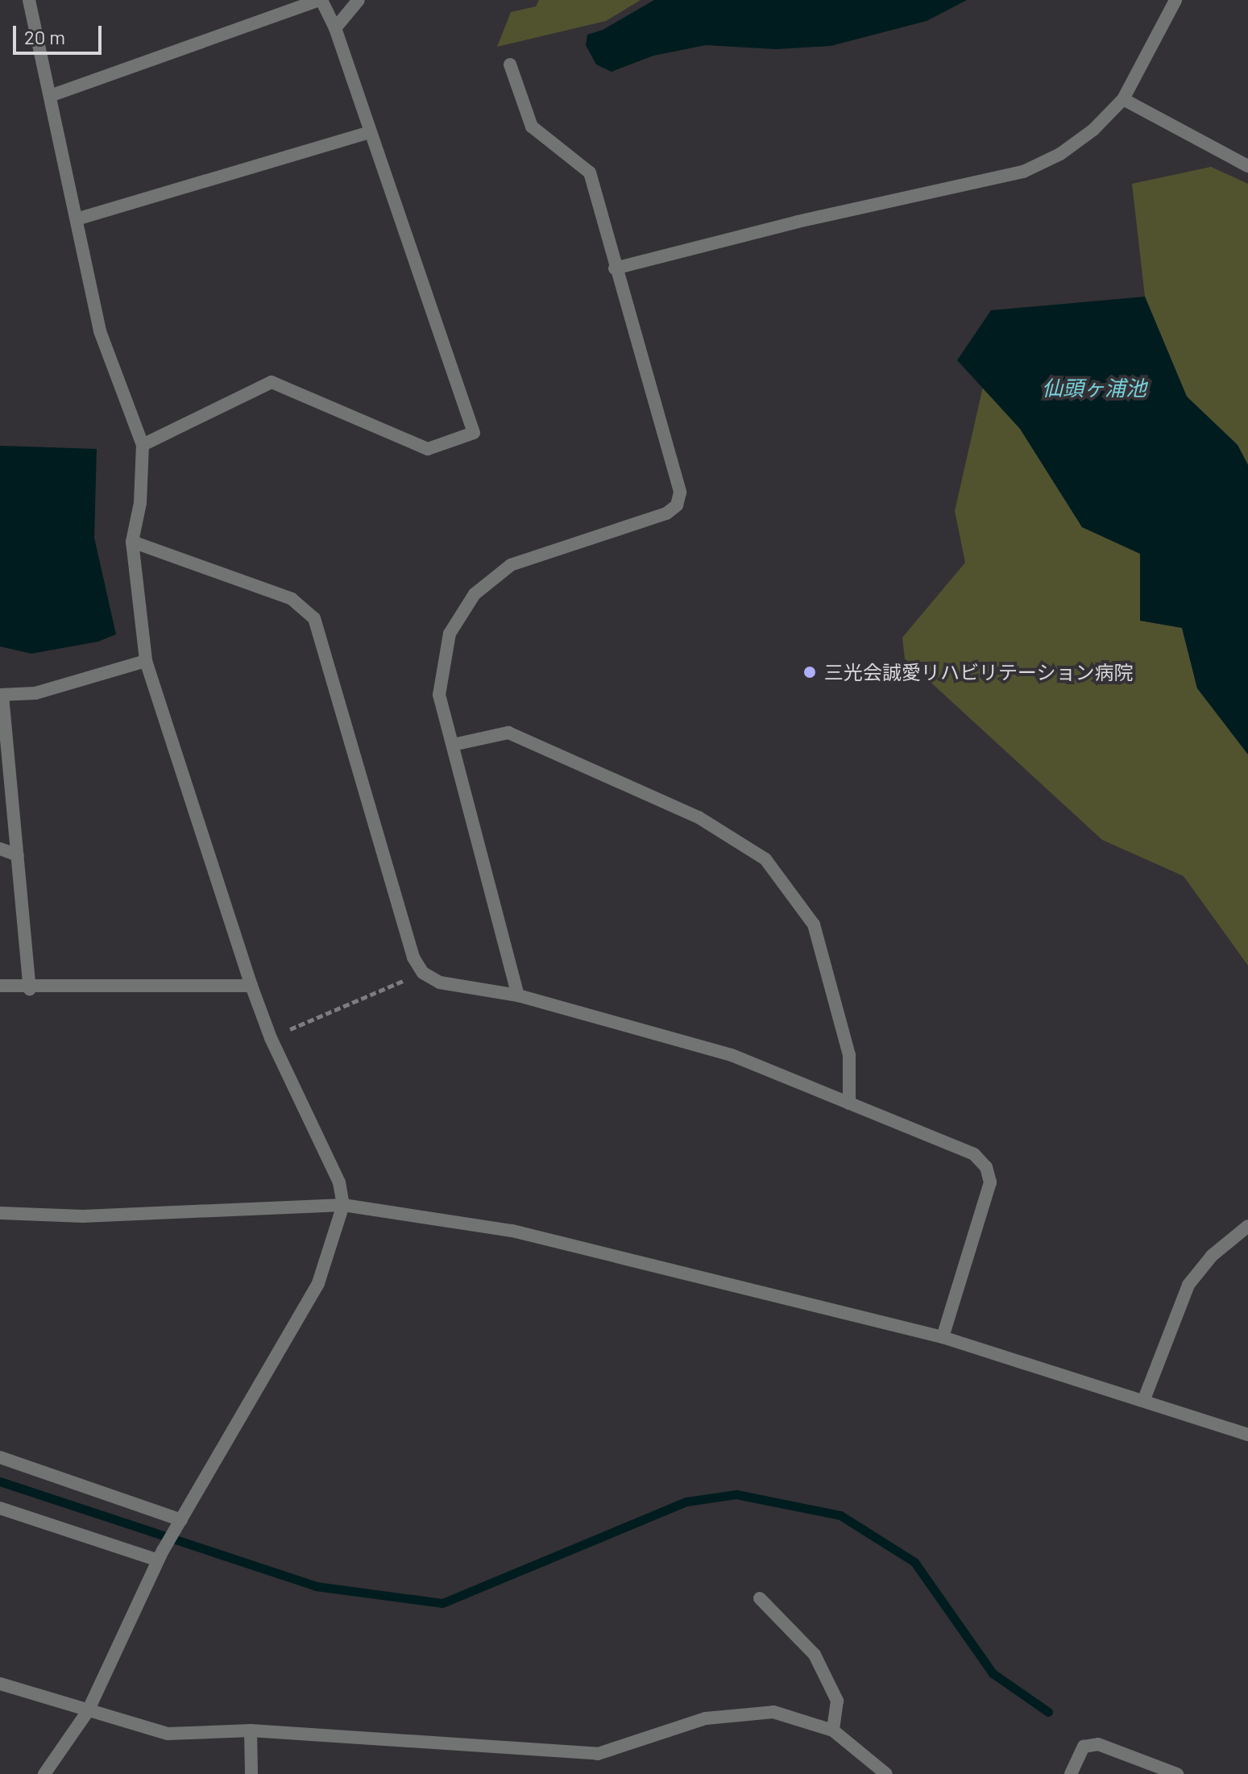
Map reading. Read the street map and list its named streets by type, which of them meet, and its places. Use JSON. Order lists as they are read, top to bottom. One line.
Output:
{"water":["仙頭ヶ浦池"],"places":["三光会誠愛リハビリテーション病院"],"scale_bar":"20 m"}
